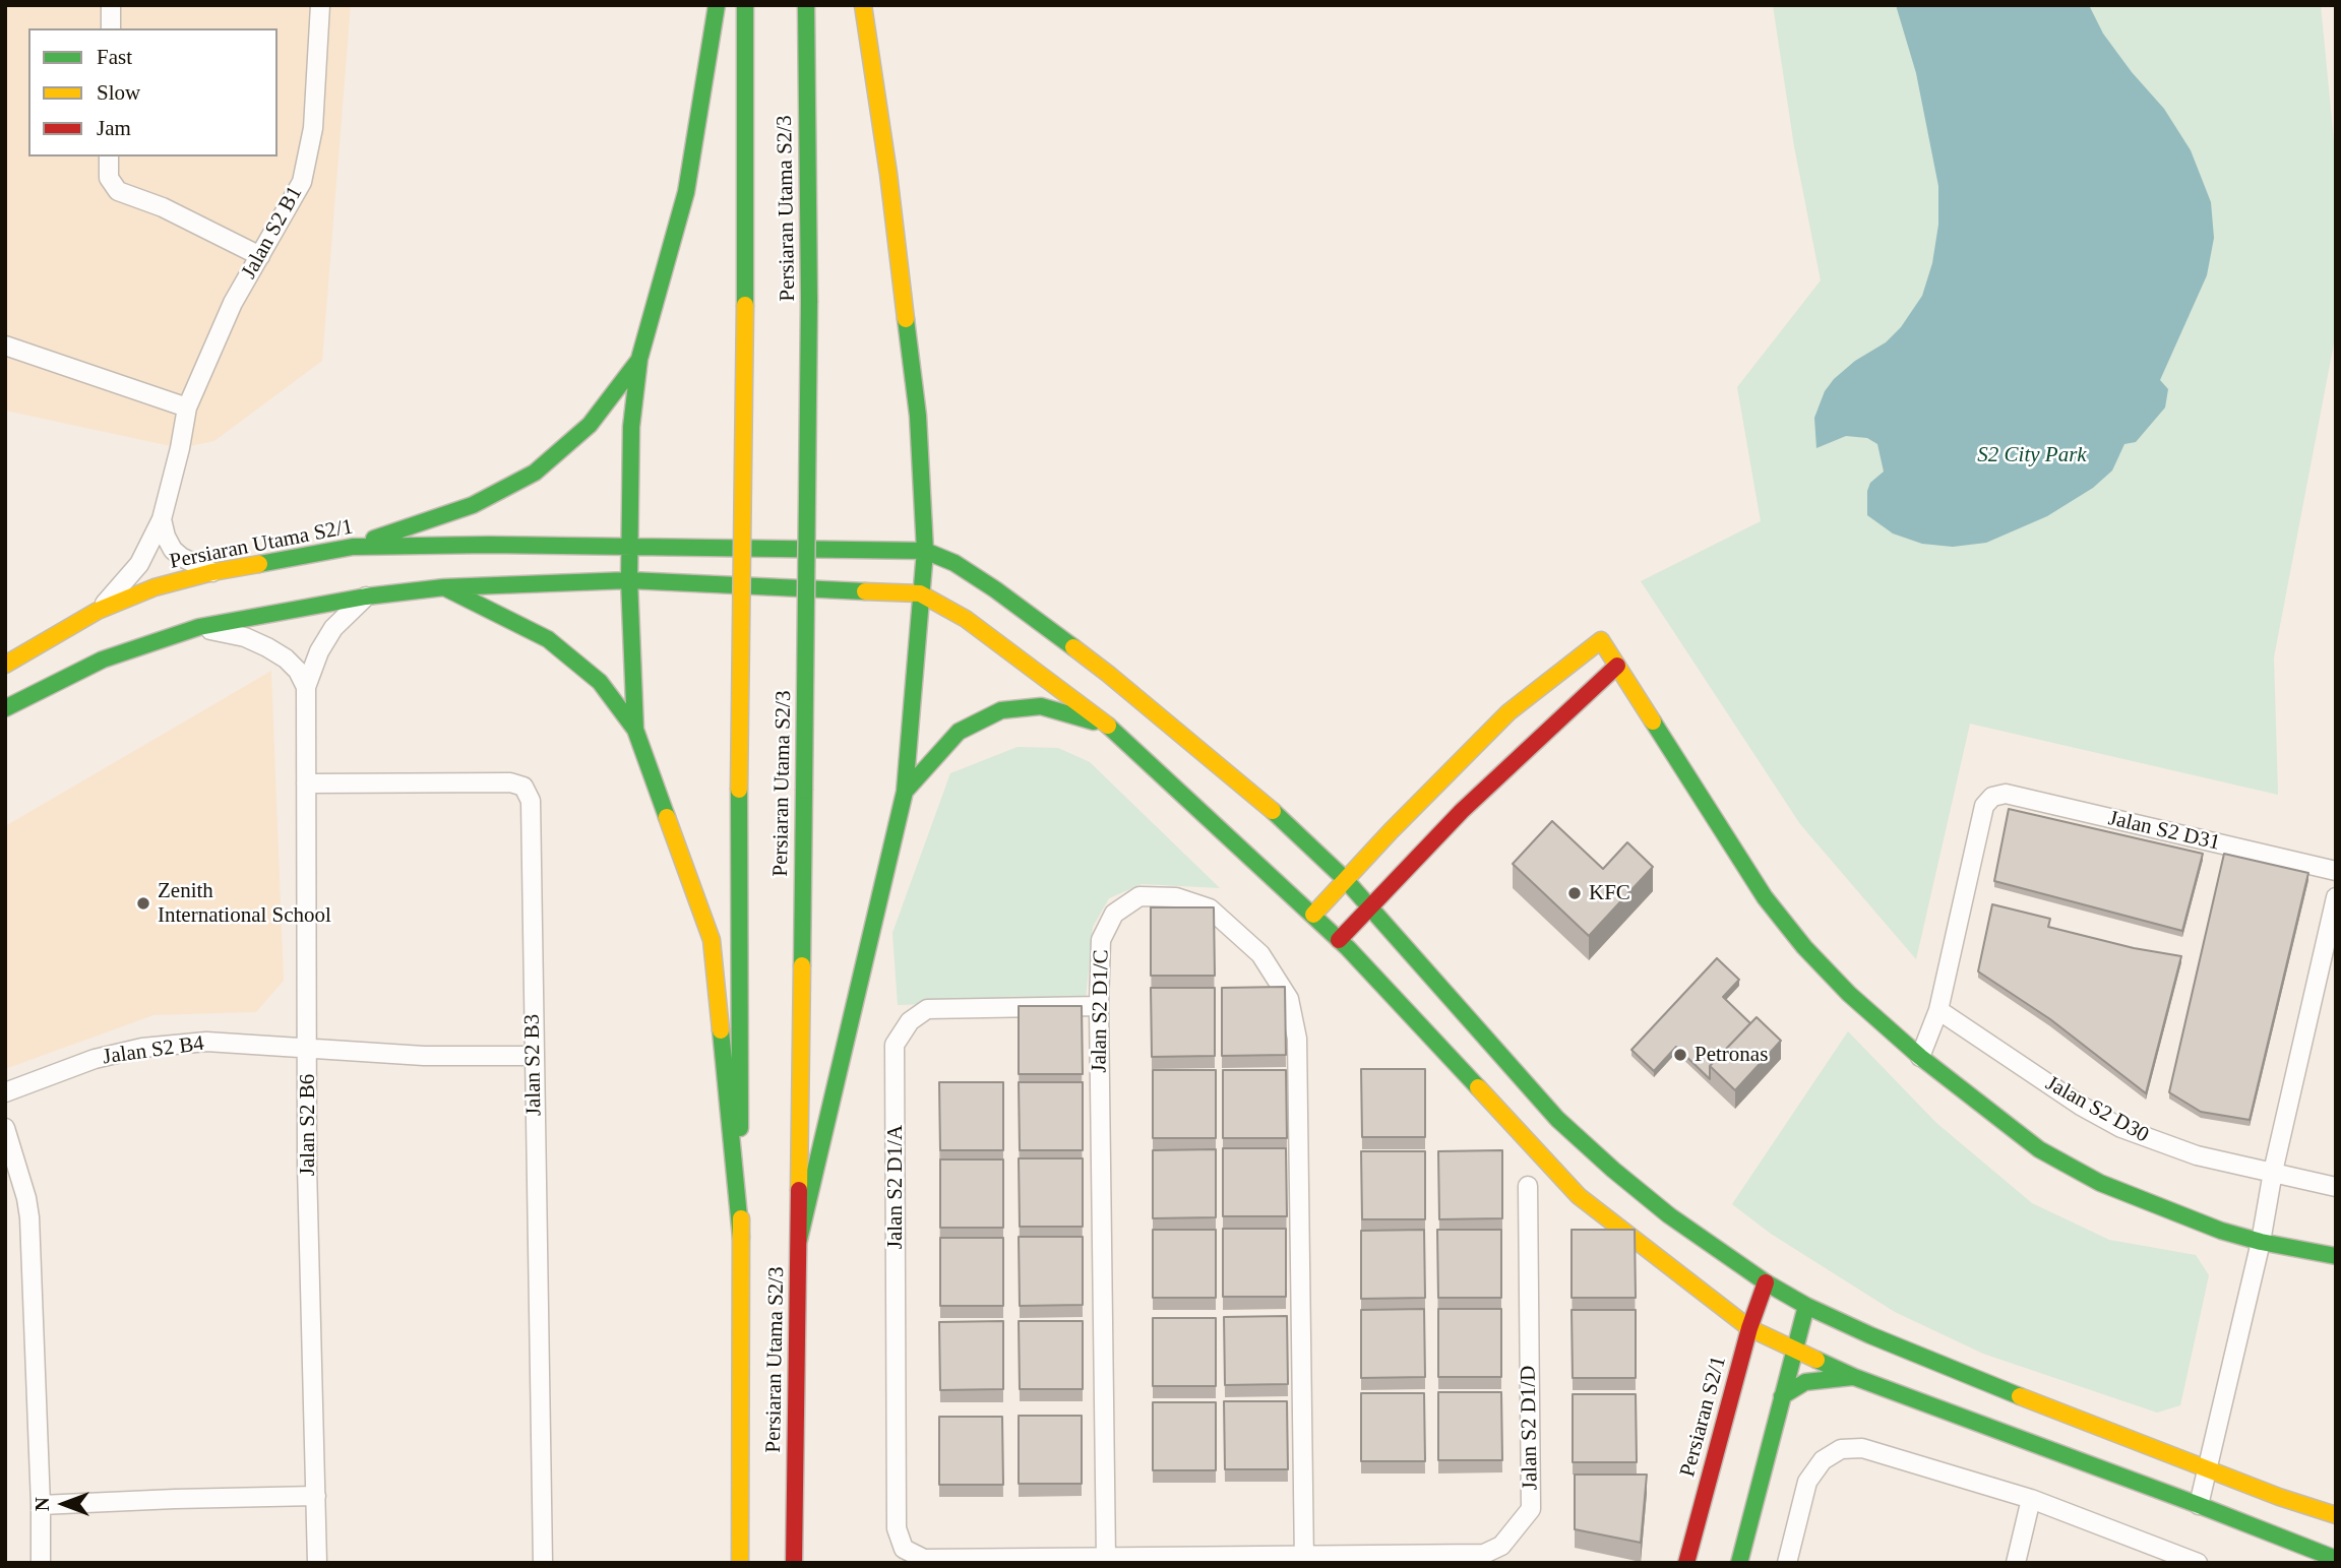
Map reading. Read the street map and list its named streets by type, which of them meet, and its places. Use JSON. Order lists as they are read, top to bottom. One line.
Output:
{"streets":{"main road":["Persiaran Utama S2/3","Persiaran Utama S2/1","Persiaran S2/1"],"street":["Jalan S2 B1","Jalan S2 D31","Jalan S2 D1/C","Jalan S2 B4","Jalan S2 B3","Jalan S2 D30","Jalan S2 B6","Jalan S2 D1/A","Jalan S2 D1/D"]},"crossings":[["Jalan S2 B1","Persiaran Utama S2/1"],["Jalan S2 D31","Jalan S2 D30"],["Jalan S2 D1/C","Jalan S2 D1/A"],["Jalan S2 D1/C","Jalan S2 D1/D"],["Jalan S2 B4","Jalan S2 B3"],["Jalan S2 B4","Jalan S2 B6"],["Jalan S2 B3","Jalan S2 B6"],["Jalan S2 D1/A","Jalan S2 D1/D"]],"parks":["S2 City Park"],"places":["KFC","Zenith International School","Petronas"],"legend":["Fast","Slow","Jam"],"north":"left"}
